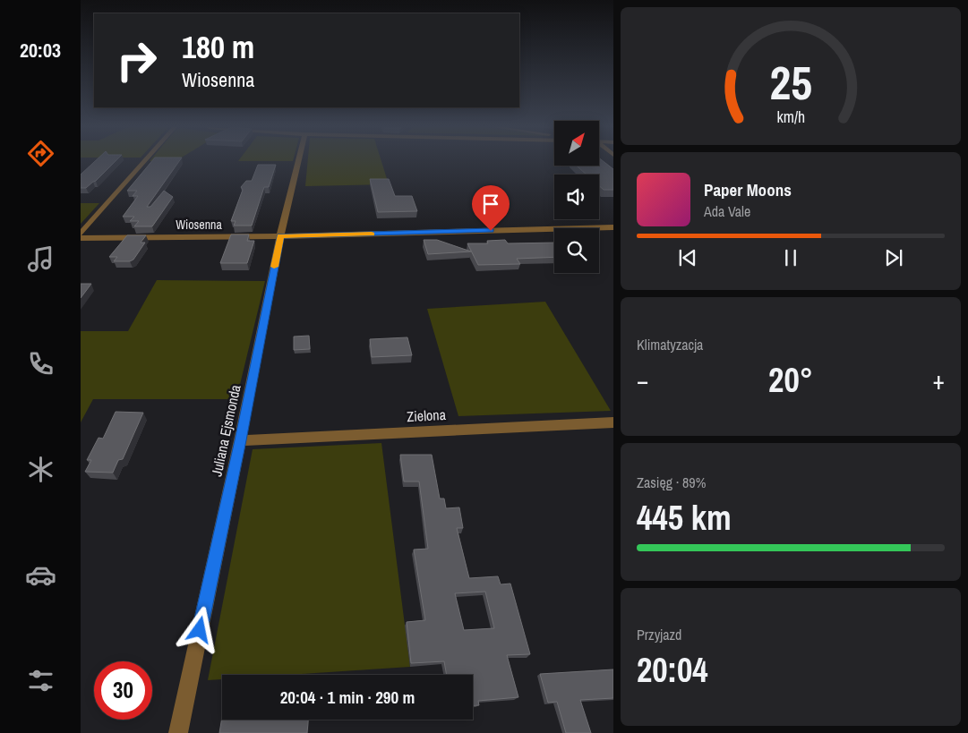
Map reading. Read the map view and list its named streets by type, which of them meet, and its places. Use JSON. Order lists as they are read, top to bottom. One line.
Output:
{"streets":{"street":["Wiosenna","Zielona","Juliana Ejsmonda"]},"crossings":[["Wiosenna","Juliana Ejsmonda"],["Zielona","Juliana Ejsmonda"]],"north":"top right","page":{"tabs":"20:03","turn":["180 m","Wiosenna"],"song":["Paper Moons","Ada Vale"],"tile":["Klimatyzacja",["Zasięg · 89%","445 km"],["Przyjazd","20:04"]],"heat":["−","20°","+"],"limit":"30","trip":"20:04 · 1 min · 290 m","gauge":["25","km/h"]}}
